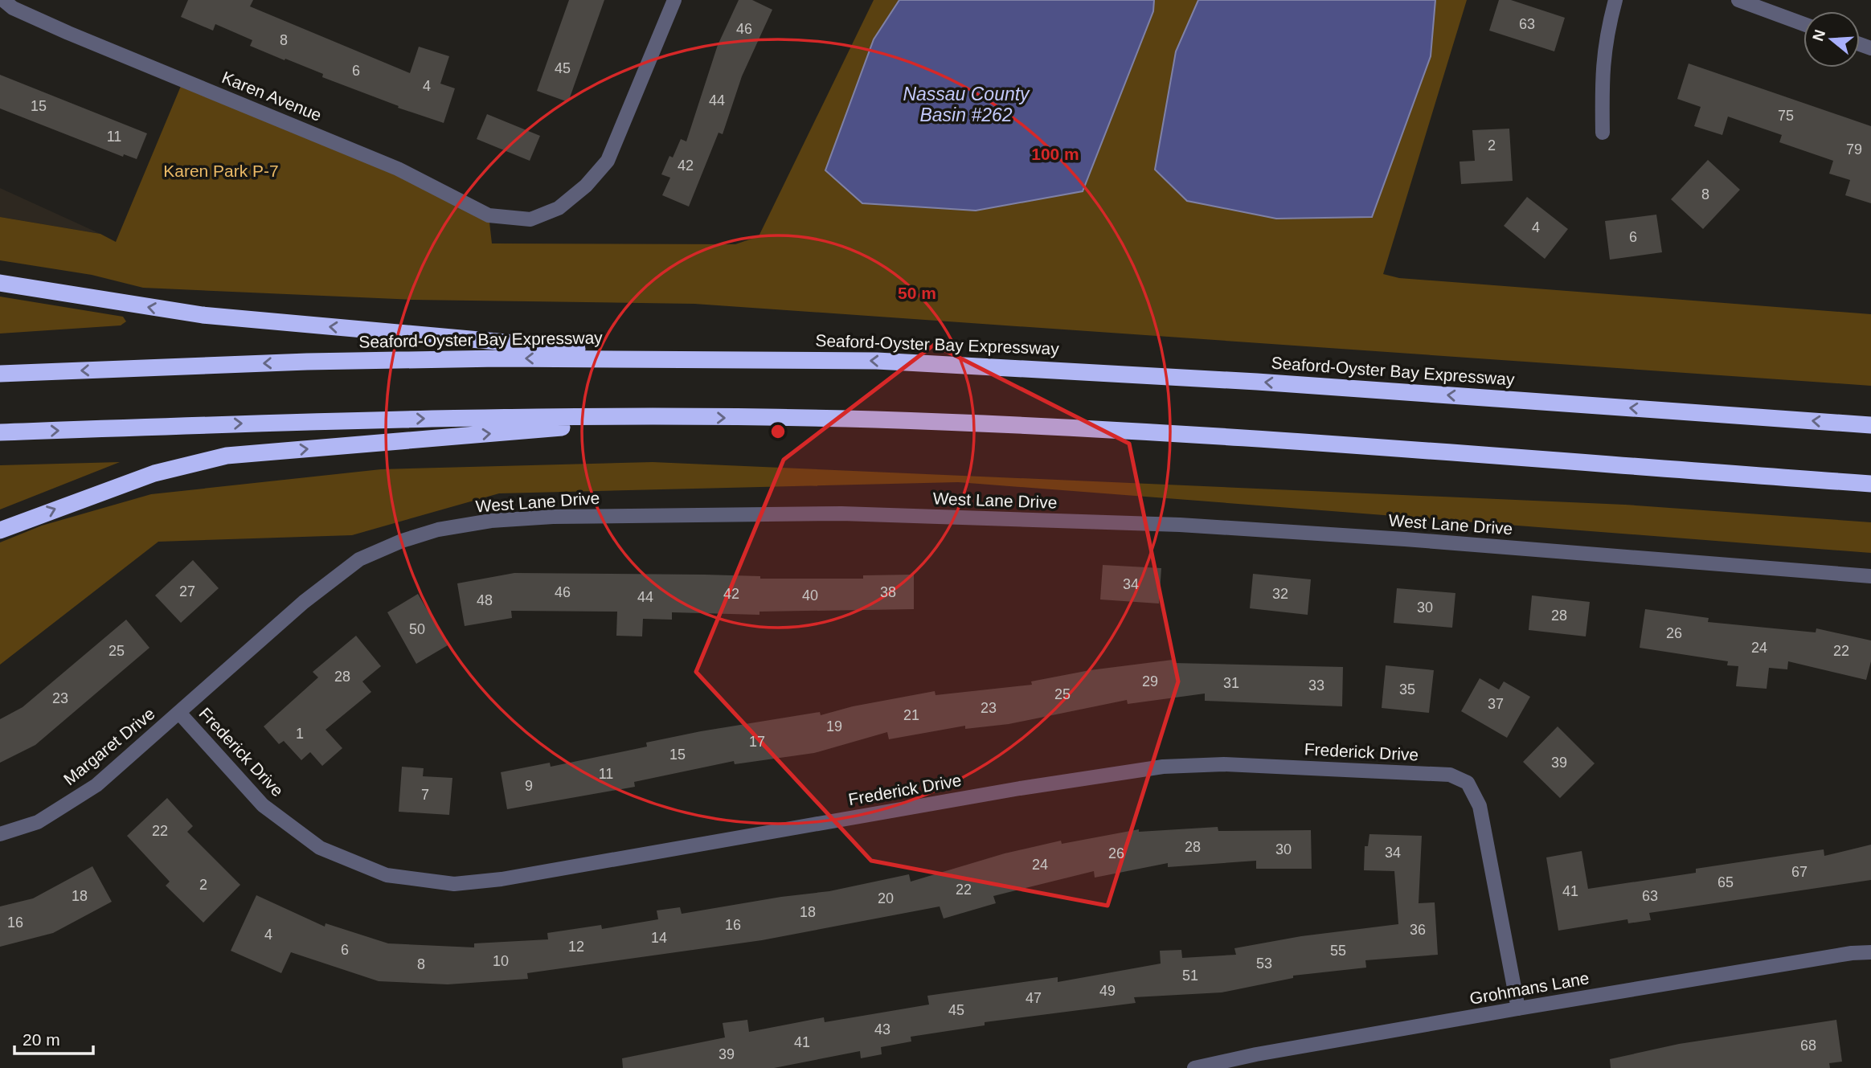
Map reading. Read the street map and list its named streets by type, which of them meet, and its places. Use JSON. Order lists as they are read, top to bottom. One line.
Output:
{"streets":{"highway":["Seaford-Oyster Bay Expressway"],"street":["Karen Avenue","West Lane Drive","Margaret Drive","Frederick Drive","Grohmans Lane"]},"crossings":[["West Lane Drive","Margaret Drive"],["West Lane Drive","Frederick Drive"],["Margaret Drive","Frederick Drive"],["Frederick Drive","Grohmans Lane"]],"water":["Nassau County Basin #262"],"parks":["Karen Park P-7"],"house_numbers":["63","46","8","45","6","4","44","15","75","11","2","79","42","8","4","6","34","27","46","38","42","32","40","44","48","30","28","50","26","24","25","22","28","29","31","33","35","25","23","37","23","21","19","1","17","15","39","11","9","7","22","28","30","34","26","24","67","65","2","22","41","18","63","20","18","16","16","36","4","14","12","6","55","10","53","8","51","49","47","45","43","41","68","39"],"scale_bar":"20 m","north":"left","rings":["100 m","50 m"]}
